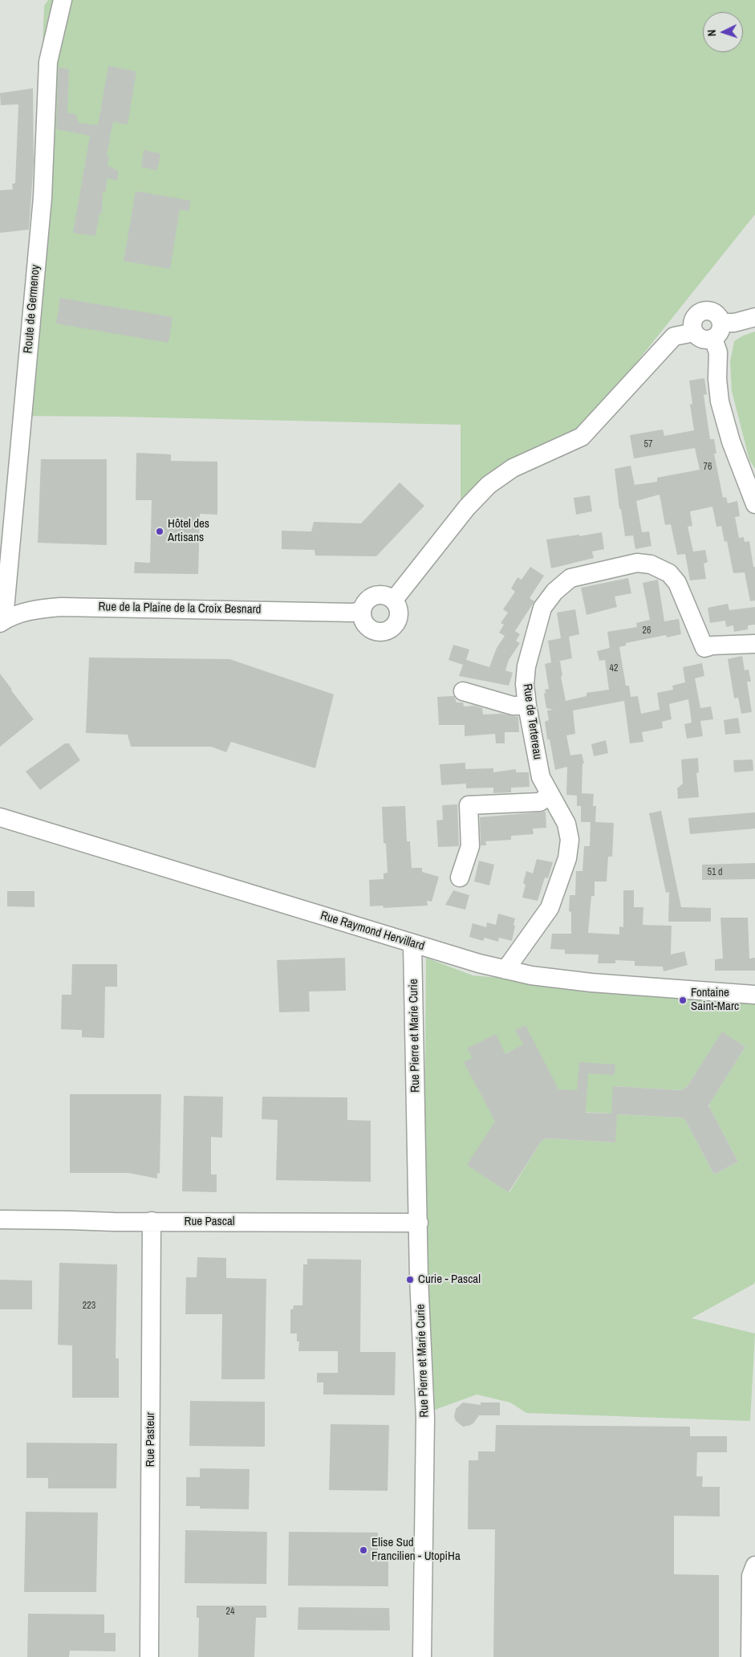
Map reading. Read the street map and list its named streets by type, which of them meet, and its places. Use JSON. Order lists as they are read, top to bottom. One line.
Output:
{"streets":{"street":["Route de Germenoy","Rue de la Plaine de la Croix Besnard","Rue de Tertereau","Rue Raymond Hervillard","Rue Pierre et Marie Curie","Rue Pascal","Rue Pasteur"]},"crossings":[["Route de Germenoy","Rue de la Plaine de la Croix Besnard"],["Rue de Tertereau","Rue Raymond Hervillard"],["Rue Raymond Hervillard","Rue Pierre et Marie Curie"],["Rue Pierre et Marie Curie","Rue Pascal"],["Rue Pascal","Rue Pasteur"]],"places":["Hôtel des Artisans","Fontaine Saint-Marc","Curie - Pascal","Elise Sud Francilien - UtopiHa"],"house_numbers":["57","76","26","42","51 d","223","24"],"north":"left"}
